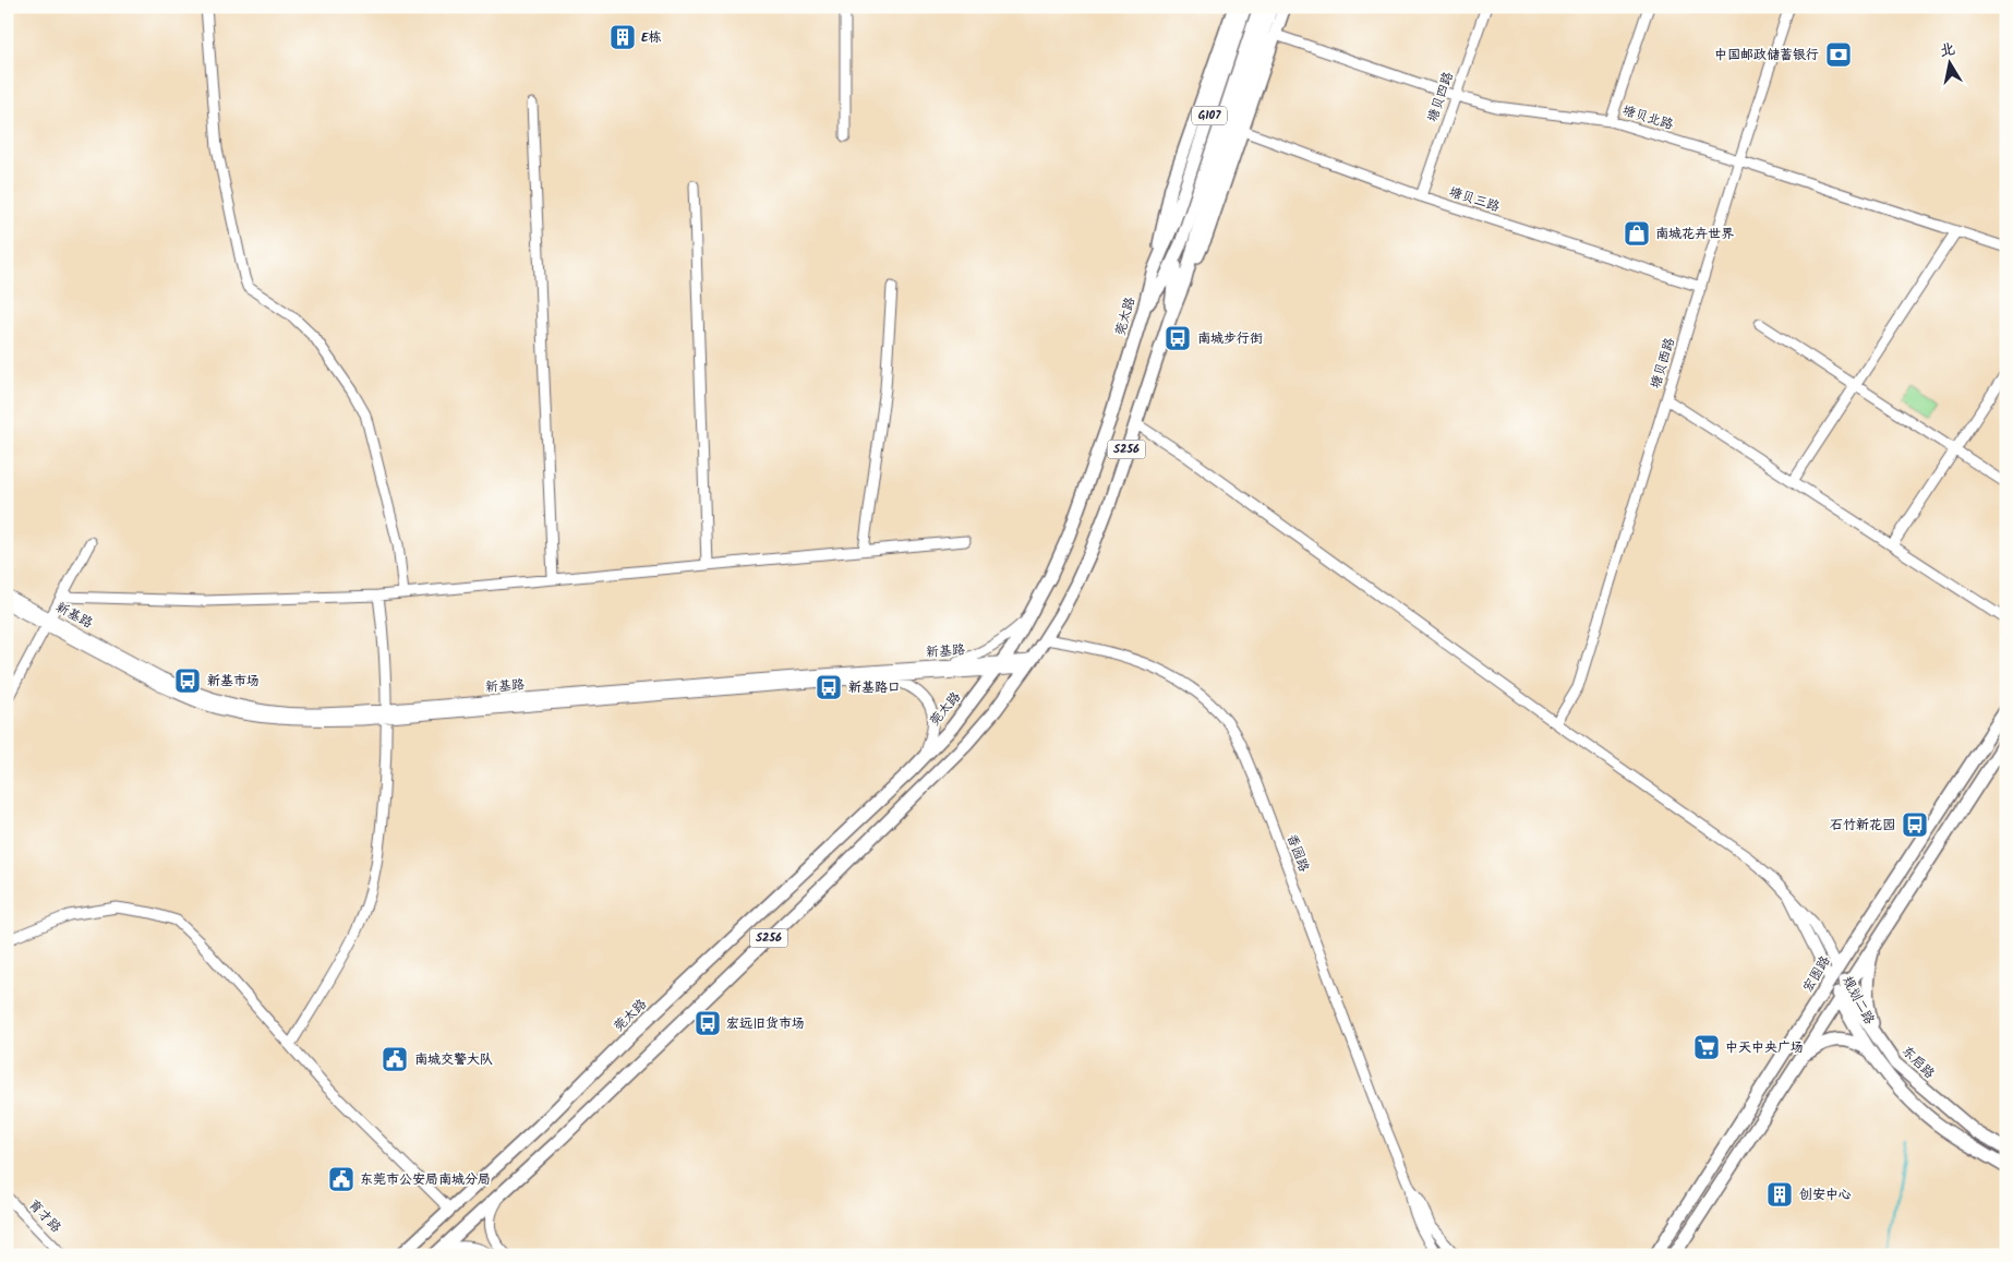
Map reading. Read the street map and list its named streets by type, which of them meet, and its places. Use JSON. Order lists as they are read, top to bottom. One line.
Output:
{"streets":{"main road":["G107","莞太路","S256","宏图路","规划二路","东启路"],"street":["塘贝四路","塘贝北路","塘贝三路","塘贝西路","新基路","香园路","育才路"]},"crossings":[["塘贝四路","塘贝北路"],["塘贝四路","塘贝三路"],["塘贝北路","塘贝西路"],["塘贝三路","塘贝西路"],["莞太路","新基路"],["S256","新基路"],["S256","香园路"],["宏图路","规划二路"],["宏图路","东启路"],["规划二路","东启路"]],"places":{"building":["E栋","创安中心"],"bank":["中国邮政储蓄银行"],"shop":["南城花卉世界"],"bus stop":["南城步行街","新基市场","新基路口","石竹新花园","宏远旧货市场"],"supermarket":["中天中央广场"],"public building":["南城交警大队","东莞市公安局南城分局"]},"north":"top"}
